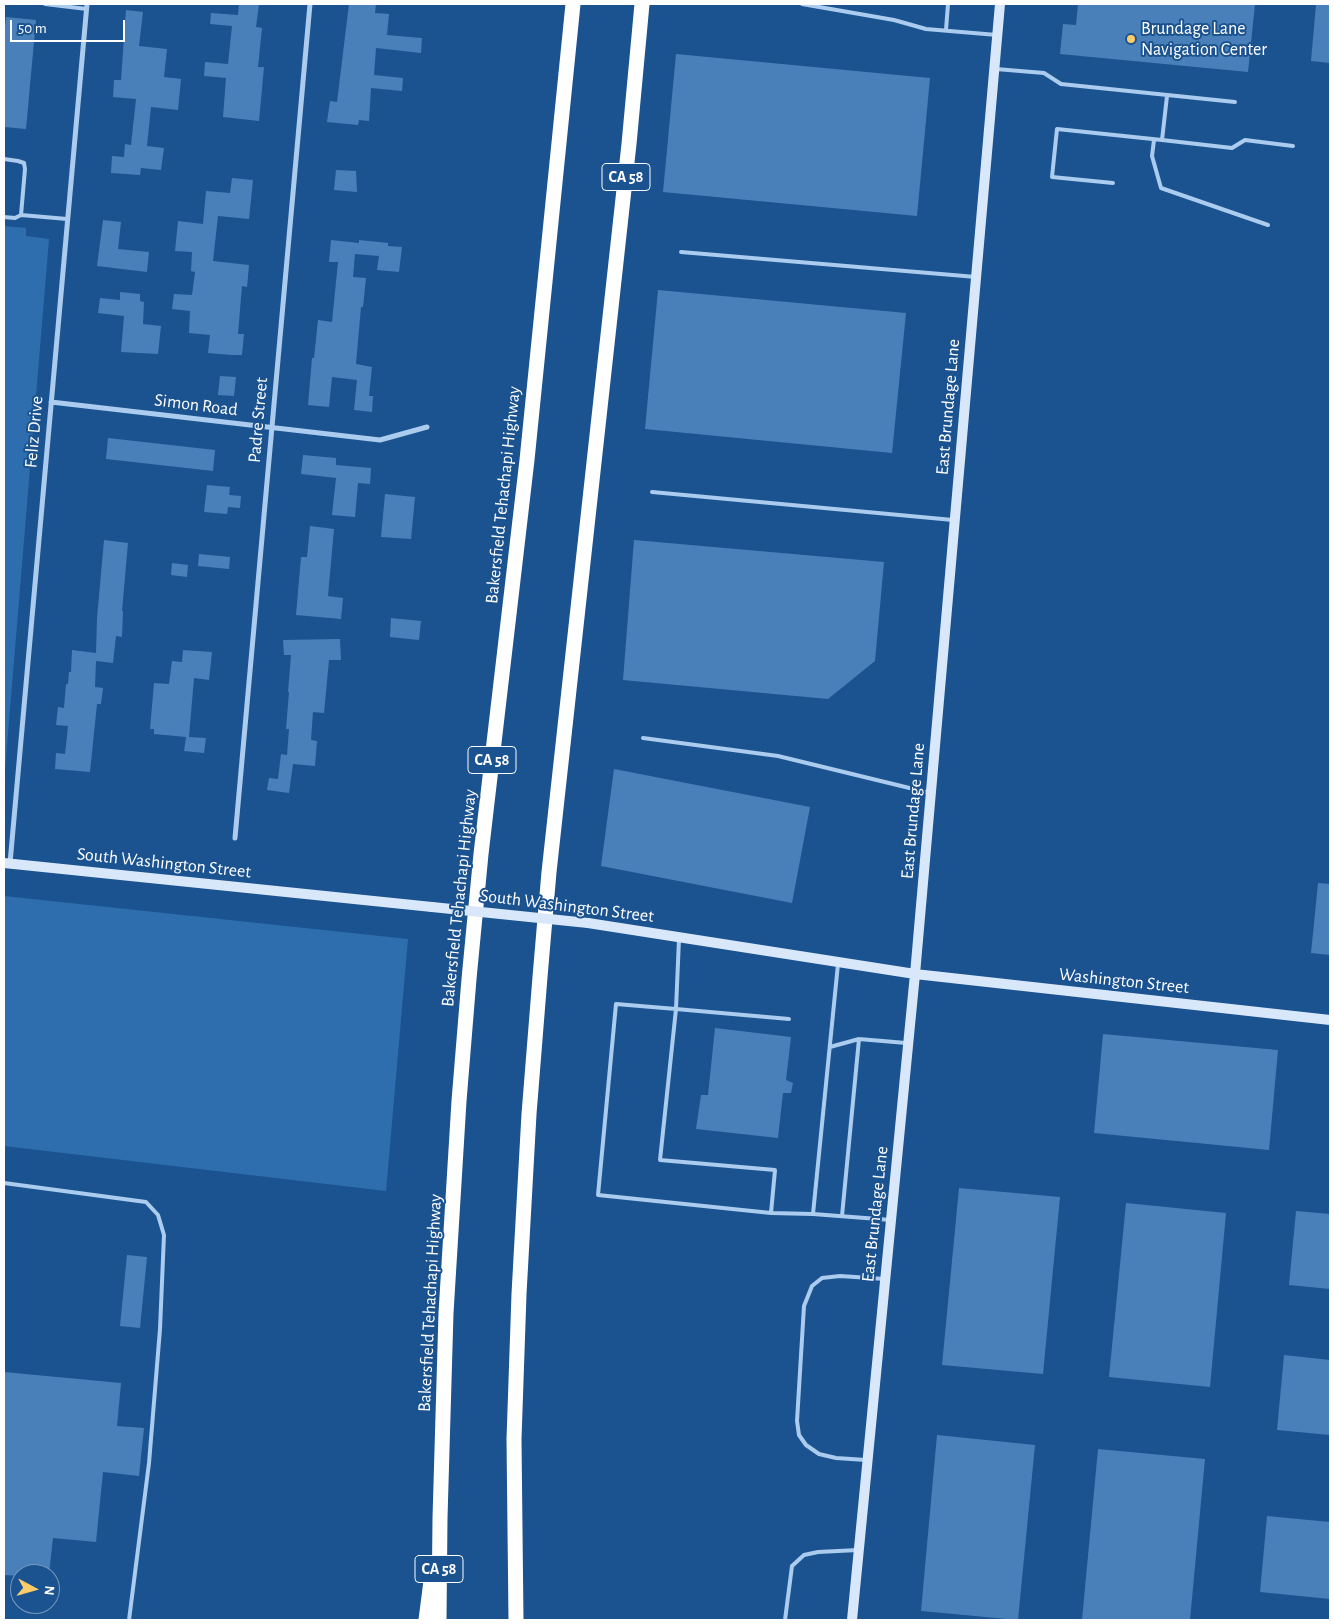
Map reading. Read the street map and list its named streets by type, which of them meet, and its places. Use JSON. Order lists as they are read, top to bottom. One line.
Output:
{"streets":{"highway":["CA 58","Bakersfield Tehachapi Highway"],"main road":["East Brundage Lane","South Washington Street","Washington Street"],"street":["Simon Road","Padre Street","Feliz Drive"]},"crossings":[["Simon Road","Padre Street"],["Simon Road","Feliz Drive"],["East Brundage Lane","South Washington Street"],["East Brundage Lane","Washington Street"],["Feliz Drive","South Washington Street"],["South Washington Street","Washington Street"]],"places":["Brundage Lane Navigation Center"],"scale_bar":"50 m","north":"right"}
